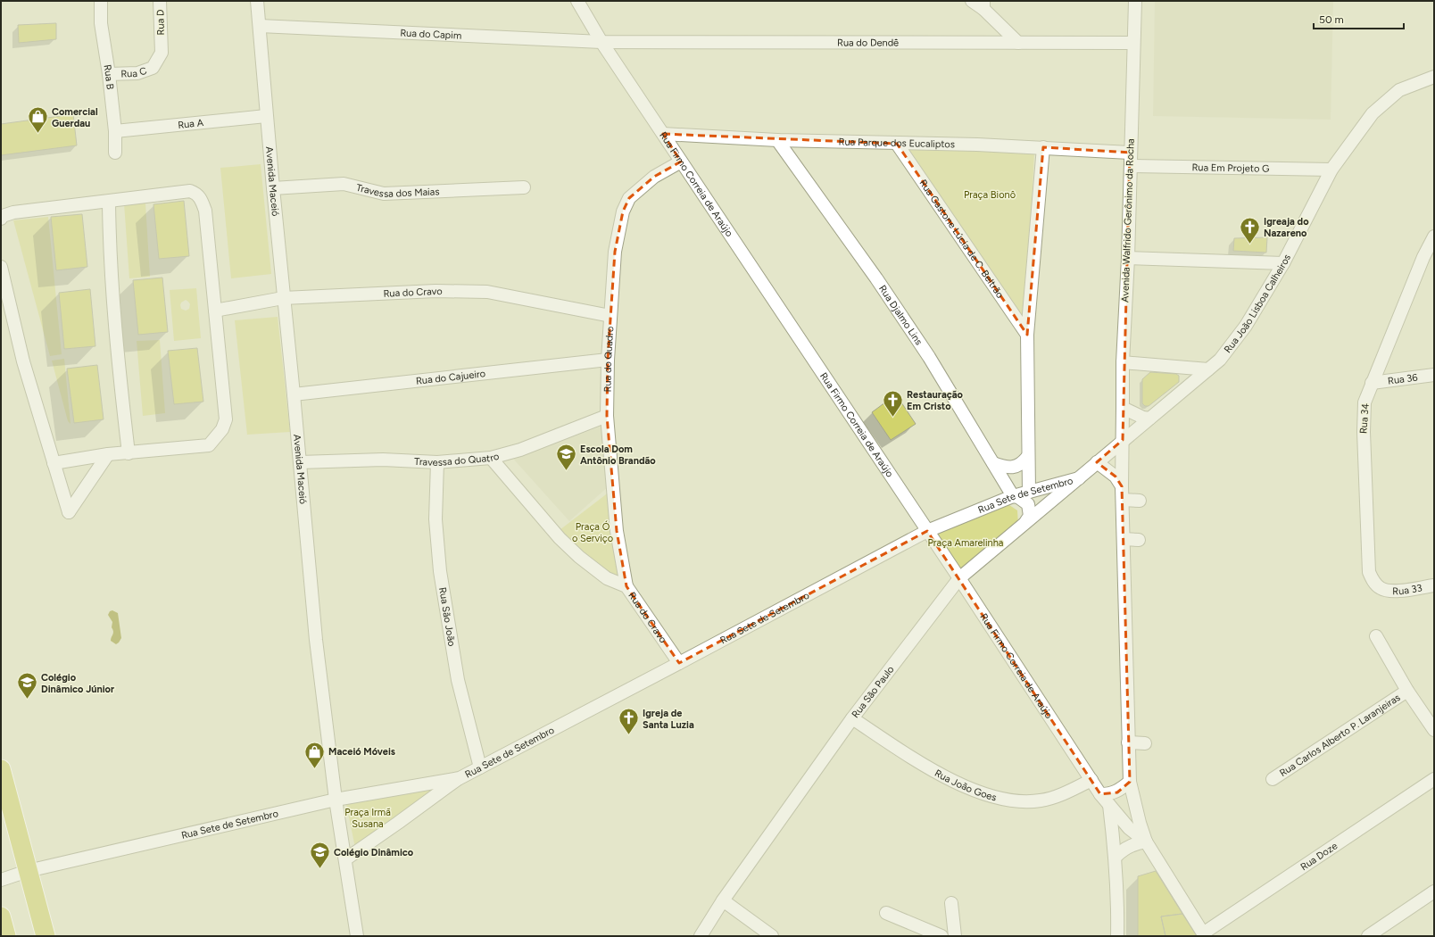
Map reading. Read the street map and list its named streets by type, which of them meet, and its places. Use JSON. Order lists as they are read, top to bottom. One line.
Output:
{"streets":{"street":["Rua D","Rua do Capim","Rua do Dendê","Rua C","Rua B","Rua A","Rua Parque dos Eucaliptos","Rua Em Projeto G","Avenida Maceió","Rua Firmo Correia de Araújo","Travessa dos Maias","Avenida Walfrido Gerônimo da Rocha","Rua Gastone Lúcia de C. Beltrão","Rua do Cravo","Rua João Lisboa Calheiros","Rua Djalmo Lins","Rua do Quadro","Rua do Cajueiro","Rua 36","Rua 34","Travessa do Quatro","Rua Sete de Setembro","Rua 33","Rua São João","Rua São Paulo","Rua Carlos Alberto P. Laranjeiras","Rua João Goes","Rua Doze"]},"crossings":[["Rua D","Rua C"],["Rua do Capim","Rua do Dendê"],["Rua do Capim","Avenida Maceió"],["Rua do Capim","Rua Firmo Correia de Araújo"],["Rua do Dendê","Rua Firmo Correia de Araújo"],["Rua do Dendê","Avenida Walfrido Gerônimo da Rocha"],["Rua C","Rua B"],["Rua B","Rua A"],["Rua A","Avenida Maceió"],["Rua Parque dos Eucaliptos","Rua Firmo Correia de Araújo"],["Rua Parque dos Eucaliptos","Avenida Walfrido Gerônimo da Rocha"],["Rua Parque dos Eucaliptos","Rua Gastone Lúcia de C. Beltrão"],["Rua Parque dos Eucaliptos","Rua Djalmo Lins"],["Rua Em Projeto G","Avenida Walfrido Gerônimo da Rocha"],["Rua Em Projeto G","Rua João Lisboa Calheiros"],["Avenida Maceió","Travessa dos Maias"],["Avenida Maceió","Rua do Cravo"],["Avenida Maceió","Rua do Cajueiro"],["Avenida Maceió","Travessa do Quatro"],["Avenida Maceió","Rua Sete de Setembro"],["Rua Firmo Correia de Araújo","Avenida Walfrido Gerônimo da Rocha"],["Rua Firmo Correia de Araújo","Rua João Lisboa Calheiros"],["Rua Firmo Correia de Araújo","Rua do Quadro"],["Rua Firmo Correia de Araújo","Rua Sete de Setembro"],["Rua Firmo Correia de Araújo","Rua São Paulo"],["Rua Firmo Correia de Araújo","Rua João Goes"],["Rua Firmo Correia de Araújo","Rua Doze"],["Avenida Walfrido Gerônimo da Rocha","Rua João Lisboa Calheiros"],["Rua do Cravo","Rua do Quadro"],["Rua do Cravo","Travessa do Quatro"],["Rua do Cravo","Rua Sete de Setembro"],["Rua João Lisboa Calheiros","Rua Sete de Setembro"],["Rua João Lisboa Calheiros","Rua São Paulo"],["Rua Djalmo Lins","Rua Sete de Setembro"],["Rua do Quadro","Rua do Cajueiro"],["Rua do Quadro","Travessa do Quatro"],["Rua 36","Rua 34"],["Rua 34","Rua 33"],["Travessa do Quatro","Rua São João"],["Rua Sete de Setembro","Rua São João"],["Rua Sete de Setembro","Rua São Paulo"],["Rua São Paulo","Rua João Goes"]],"parks":["Praça Bionô","Praça Ó o Serviço","Praça Amarelinha","Praça Irmã Susana"],"places":{"shop":["Comercial Guerdau","Maceió Móveis"],"church":["Igreaja do Nazareno","Restauração Em Cristo","Igreja de Santa Luzia"],"school or university":["Escola Dom Antônio Brandão","Colégio Dinâmico Júnior","Colégio Dinâmico"]},"scale_bar":"50 m"}
